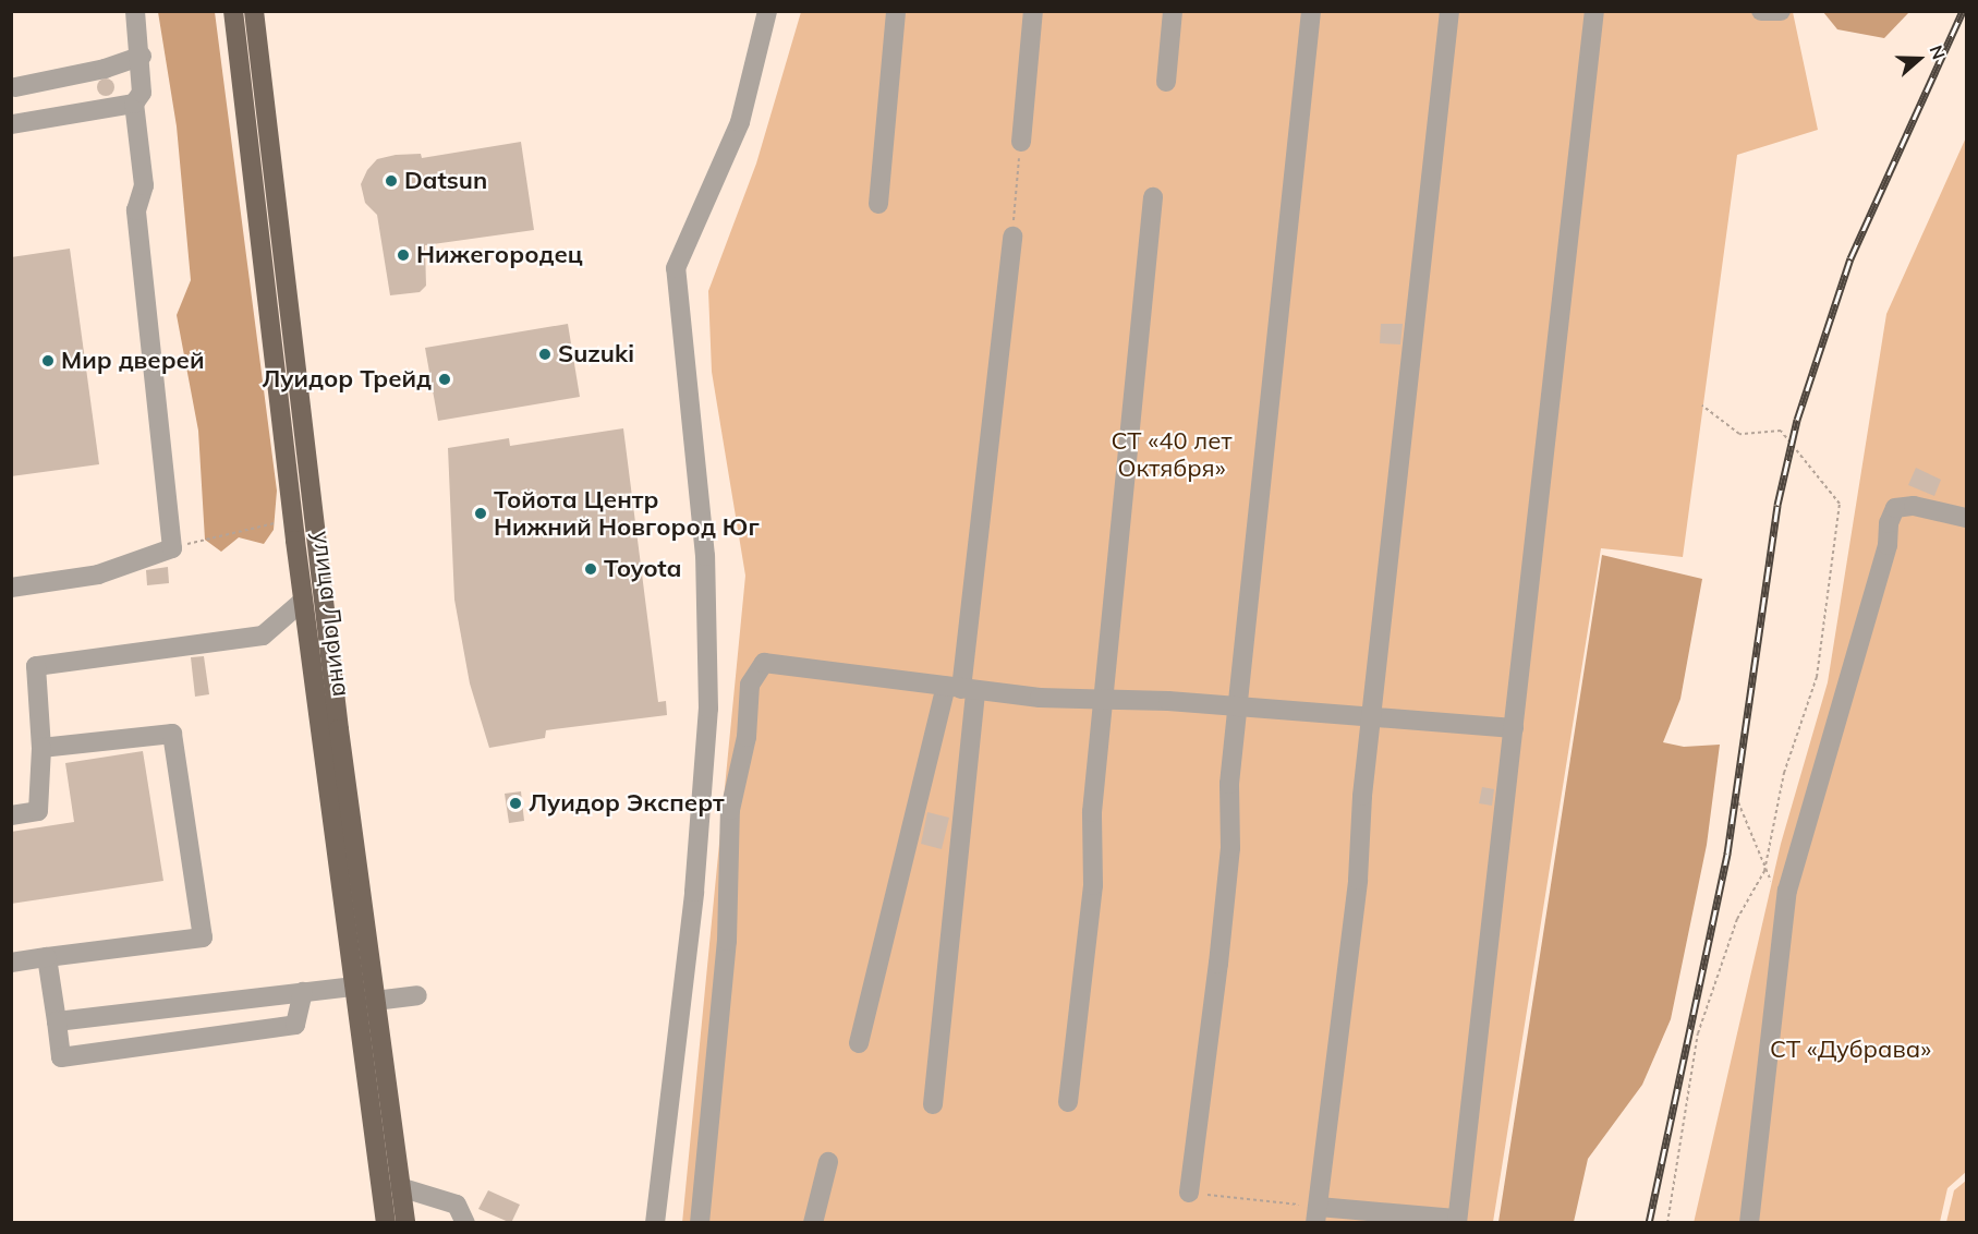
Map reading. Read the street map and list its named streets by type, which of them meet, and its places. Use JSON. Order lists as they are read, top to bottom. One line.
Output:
{"streets":{"main road":["улица Ларина"]},"parks":["СТ «40 лет Октября»","СТ «Дубрава»"],"places":["Datsun","Нижегородец","Suzuki","Мир дверей","Луидор Трейд","Тойота Центр Нижний Новгород Юг","Toyota","Луидор Эксперт"],"north":"right"}
